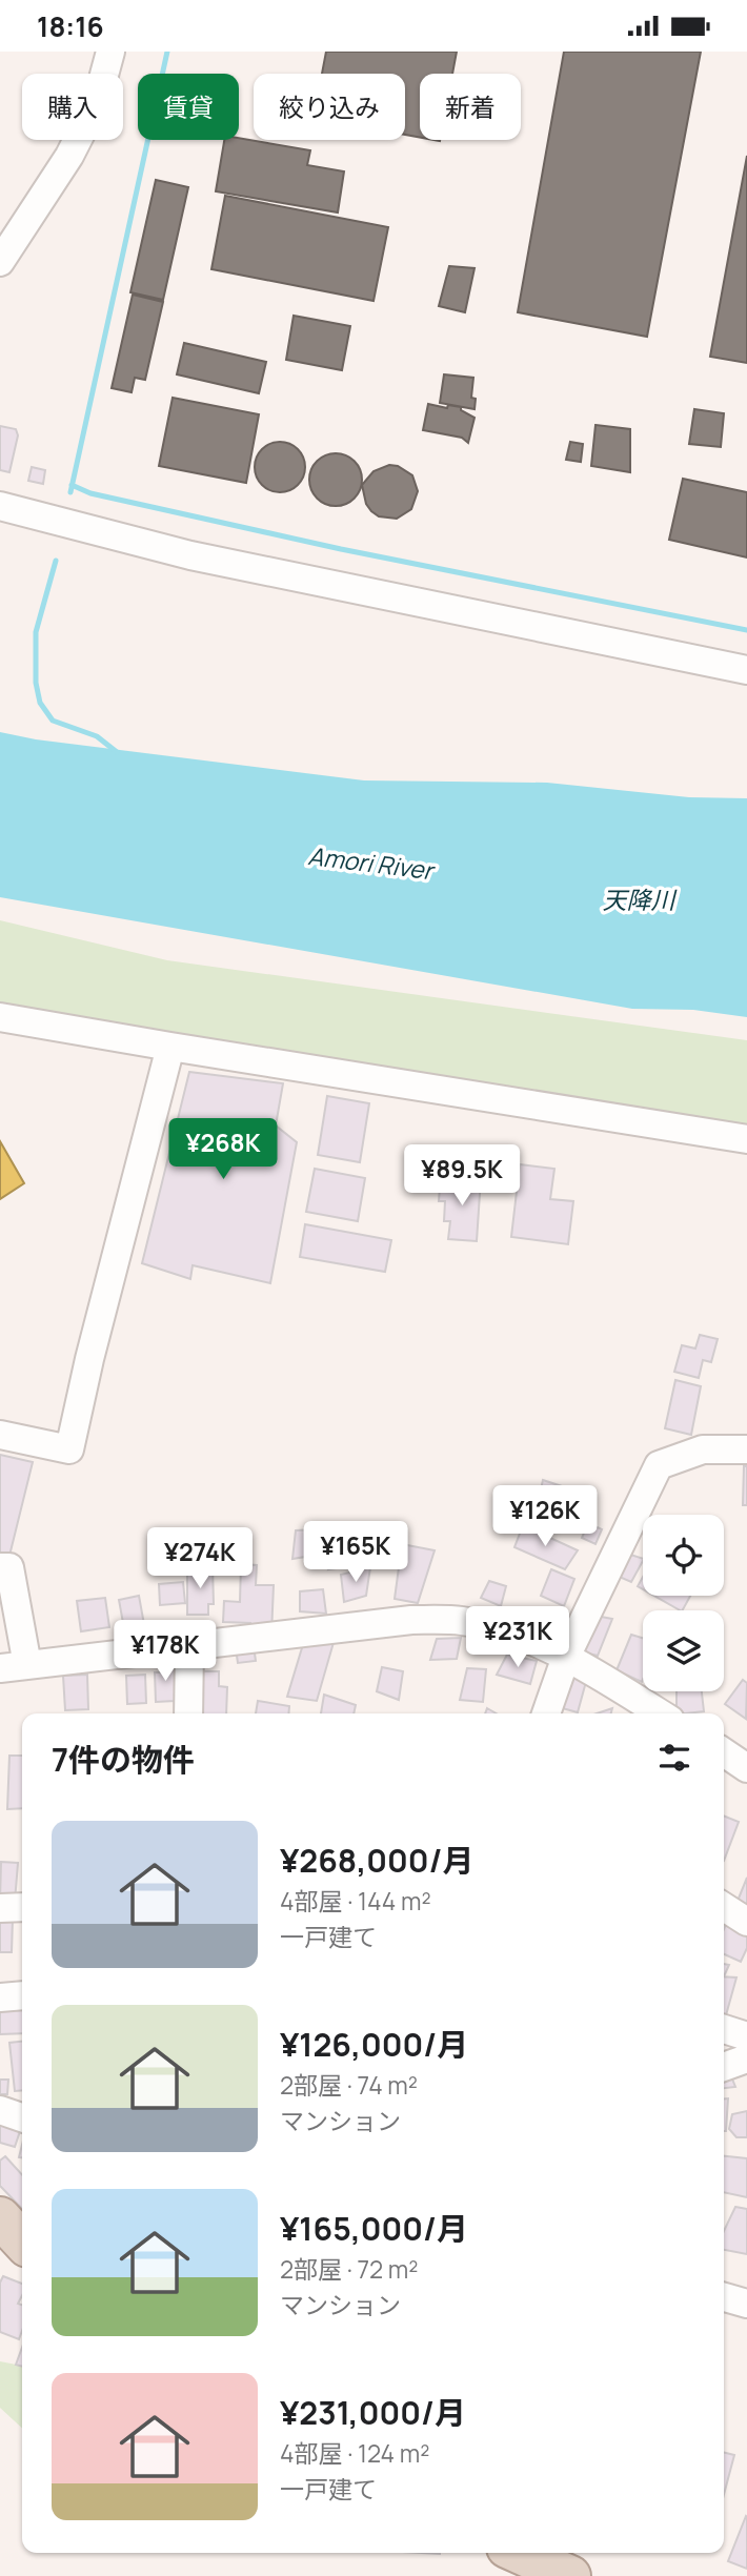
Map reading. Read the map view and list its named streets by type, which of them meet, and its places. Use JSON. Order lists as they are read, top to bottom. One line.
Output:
{"water":["Amori River","天降川"],"page":{"status":"18:16","chip":["購入","賃貸","絞り込み","新着"],"price":["¥268K","¥89.5K","¥126K","¥165K","¥274K","¥231K","¥178K"],"heading":"7件の物件","list":[{"name":"¥268,000/月","note":"4部屋 · 144 m² · 一戸建て"},{"name":"¥126,000/月","note":"2部屋 · 74 m² · マンション"},{"name":"¥165,000/月","note":"2部屋 · 72 m² · マンション"},{"name":"¥231,000/月","note":"4部屋 · 124 m² · 一戸建て"}]}}
